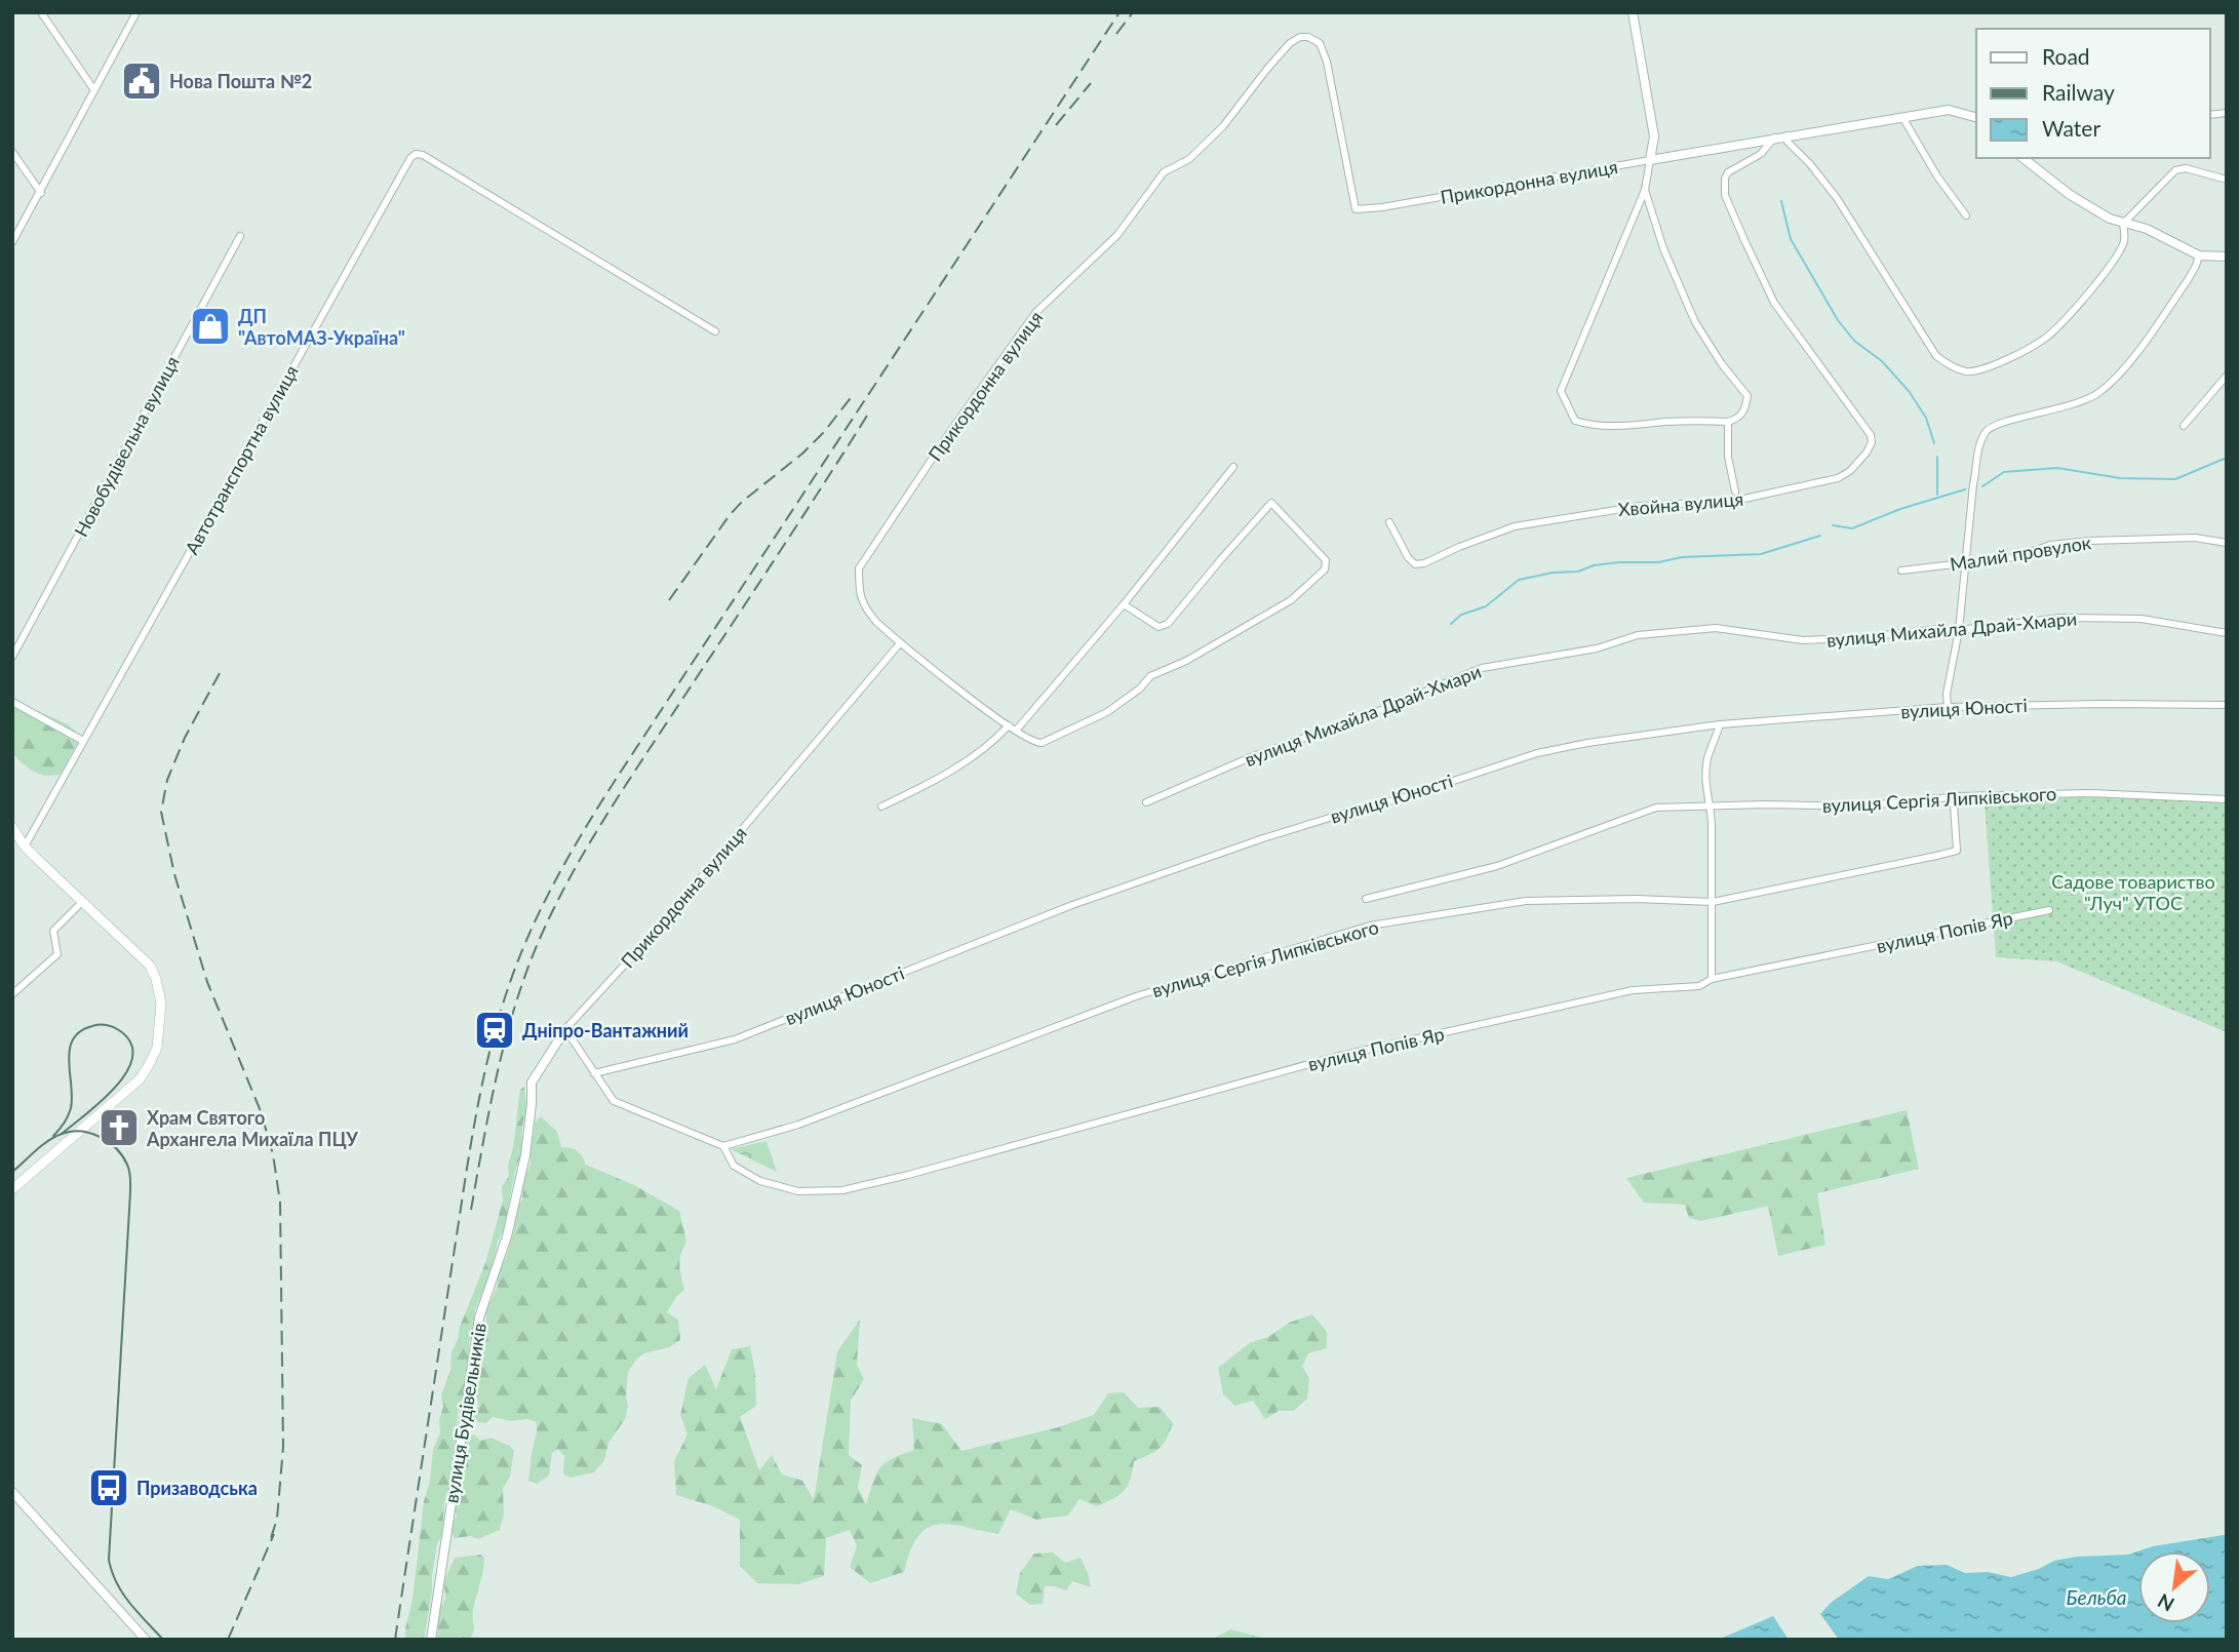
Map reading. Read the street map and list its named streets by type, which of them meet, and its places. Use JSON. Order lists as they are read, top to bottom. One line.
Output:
{"streets":{"street":["Прикордонна вулиця","Новобудівельна вулиця","Автотранспортна вулиця","Хвойна вулиця","Малий провулок","вулиця Михайла Драй-Хмари","вулиця Юності","вулиця Сергія Липківського","вулиця Попів Яр","вулиця Будівельників"]},"crossings":[["Прикордонна вулиця","Хвойна вулиця"],["Прикордонна вулиця","вулиця Будівельників"],["вулиця Сергія Липківського","вулиця Попів Яр"]],"water":["Бельба"],"parks":["Садове товариство \"Луч\" УТОС"],"places":{"public building":["Нова Пошта №2"],"shop":["ДП \"АвтоМАЗ-Україна\""],"station":["Дніпро-Вантажний"],"church":["Храм Святого Архангела Михаїла ПЦУ"],"bus stop":["Призаводська"]},"legend":["Road","Railway","Water"],"north":"bottom left"}
